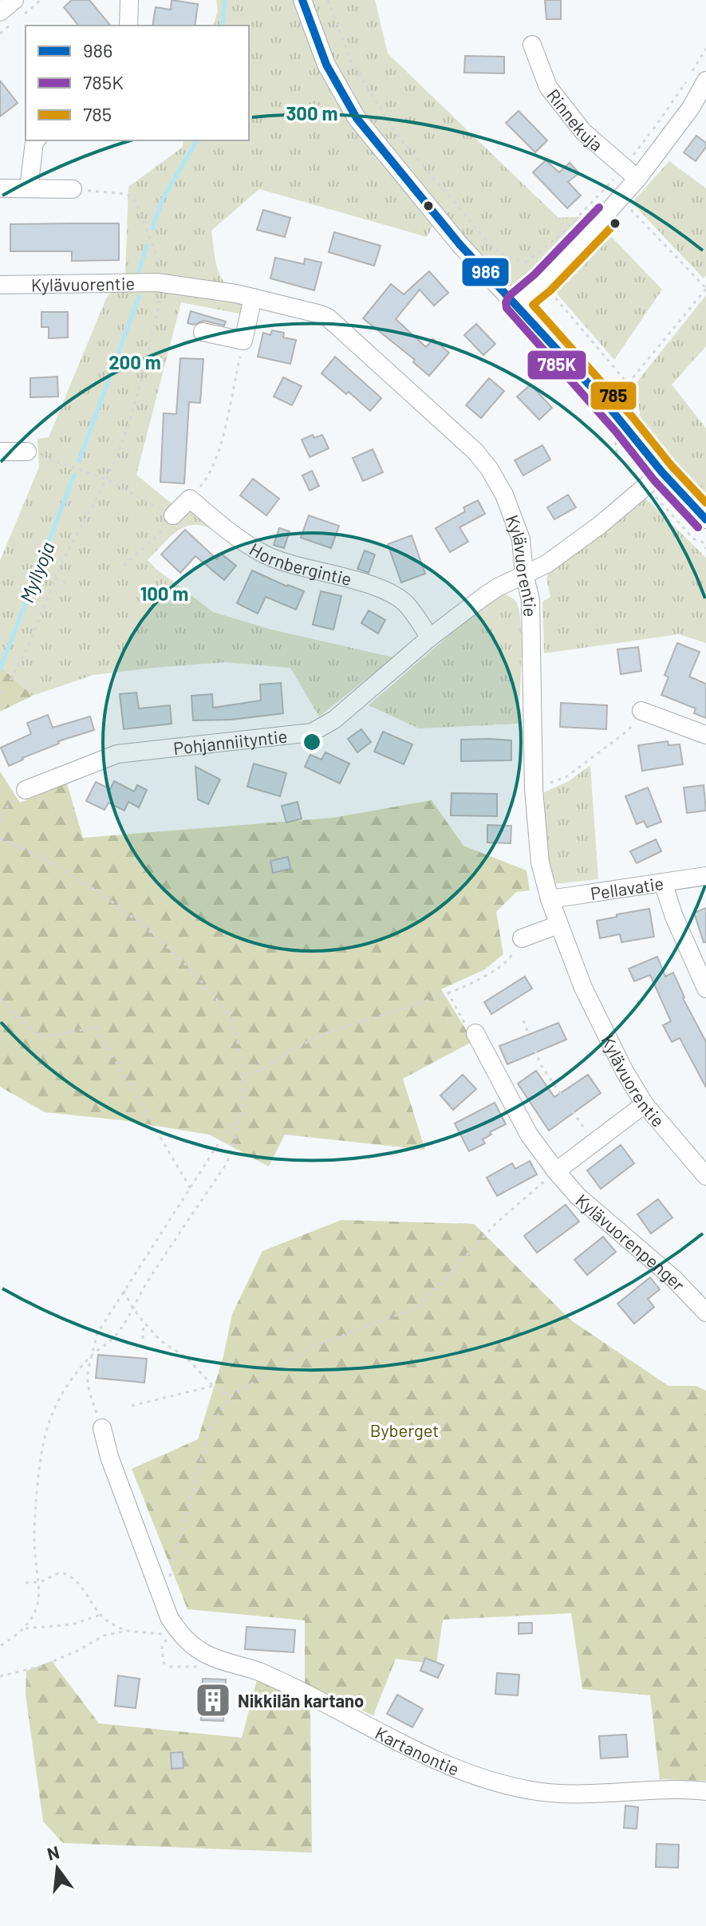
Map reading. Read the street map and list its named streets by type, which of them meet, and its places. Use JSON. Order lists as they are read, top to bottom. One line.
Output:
{"streets":{"street":["Rinnekuja","Kylävuorentie","Hornbergintie","Pohjanniityntie","Pellavatie","Kylävuorenpenger","Kartanontie"]},"crossings":[["Kylävuorentie","Pohjanniityntie"],["Kylävuorentie","Pellavatie"],["Hornbergintie","Pohjanniityntie"]],"water":["Myllyoja"],"parks":["Byberget"],"places":{"building":["Nikkilän kartano"]},"lines":["transit line 986","transit line 785K","transit line 785"],"legend":["986","785K","785"],"north":"top","rings":["300 m","200 m","100 m"]}
